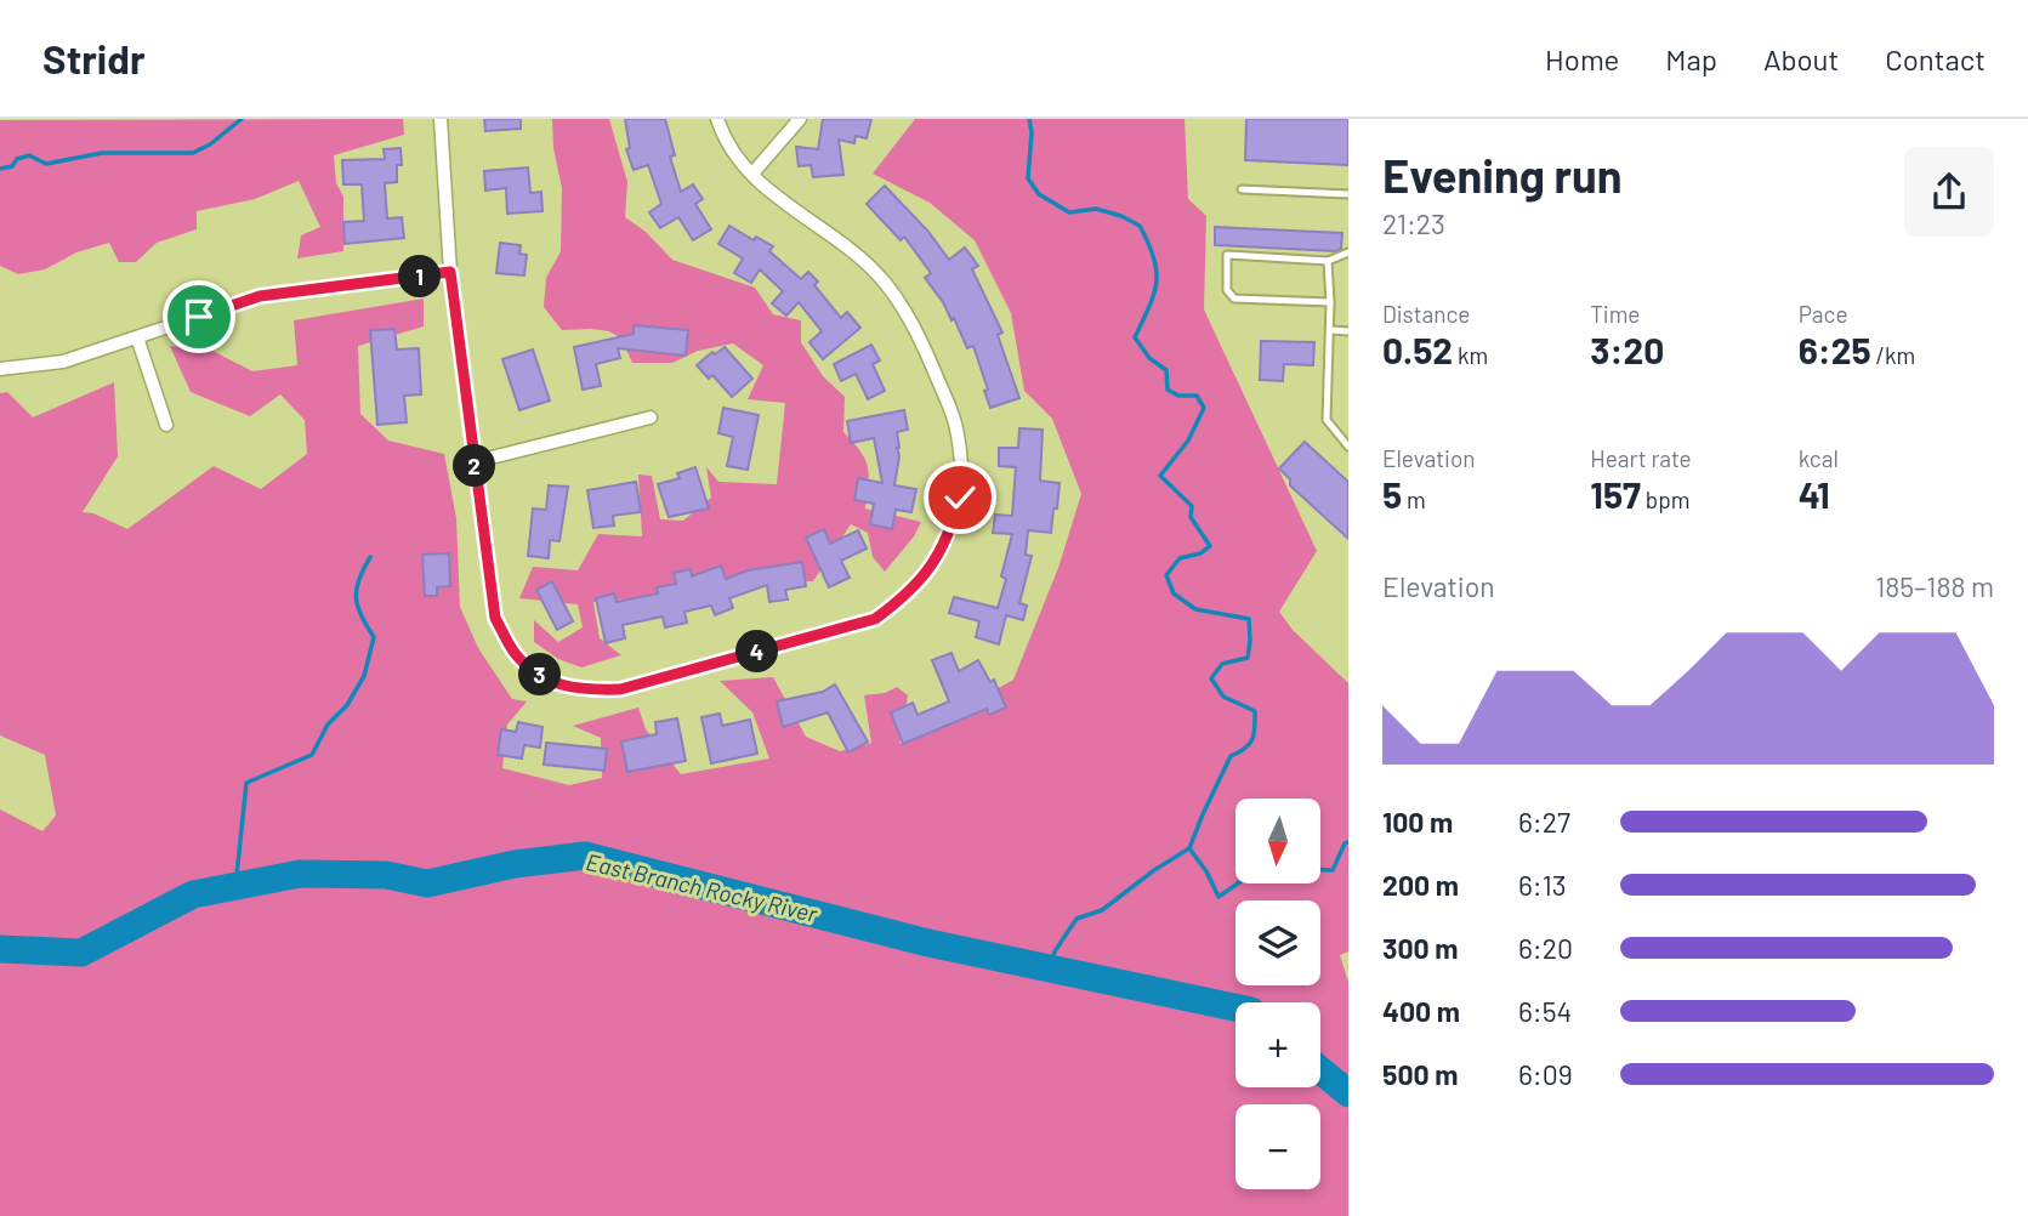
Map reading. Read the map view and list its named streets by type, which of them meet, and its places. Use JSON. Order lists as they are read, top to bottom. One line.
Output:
{"water":["East Branch Rocky River"],"north":"bottom","page":{"header":"Stridr","nav":["Home","Map","About","Contact"],"heading":["Evening run","21:23"],"pins":["1","2","4","3"],"stats":[["Distance","0.52 km"],["Time","3:20"],["Pace","6:25 /km"],["Elevation","5 m"],["Heart rate","157 bpm"],["kcal","41"]],"chart":["Elevation","185–188 m"],"list":[{"name":"100 m","note":"6:27"},{"name":"200 m","note":"6:13"},{"name":"300 m","note":"6:20"},{"name":"400 m","note":"6:54"},{"name":"500 m","note":"6:09"}],"map_buttons":["+","−"]}}
